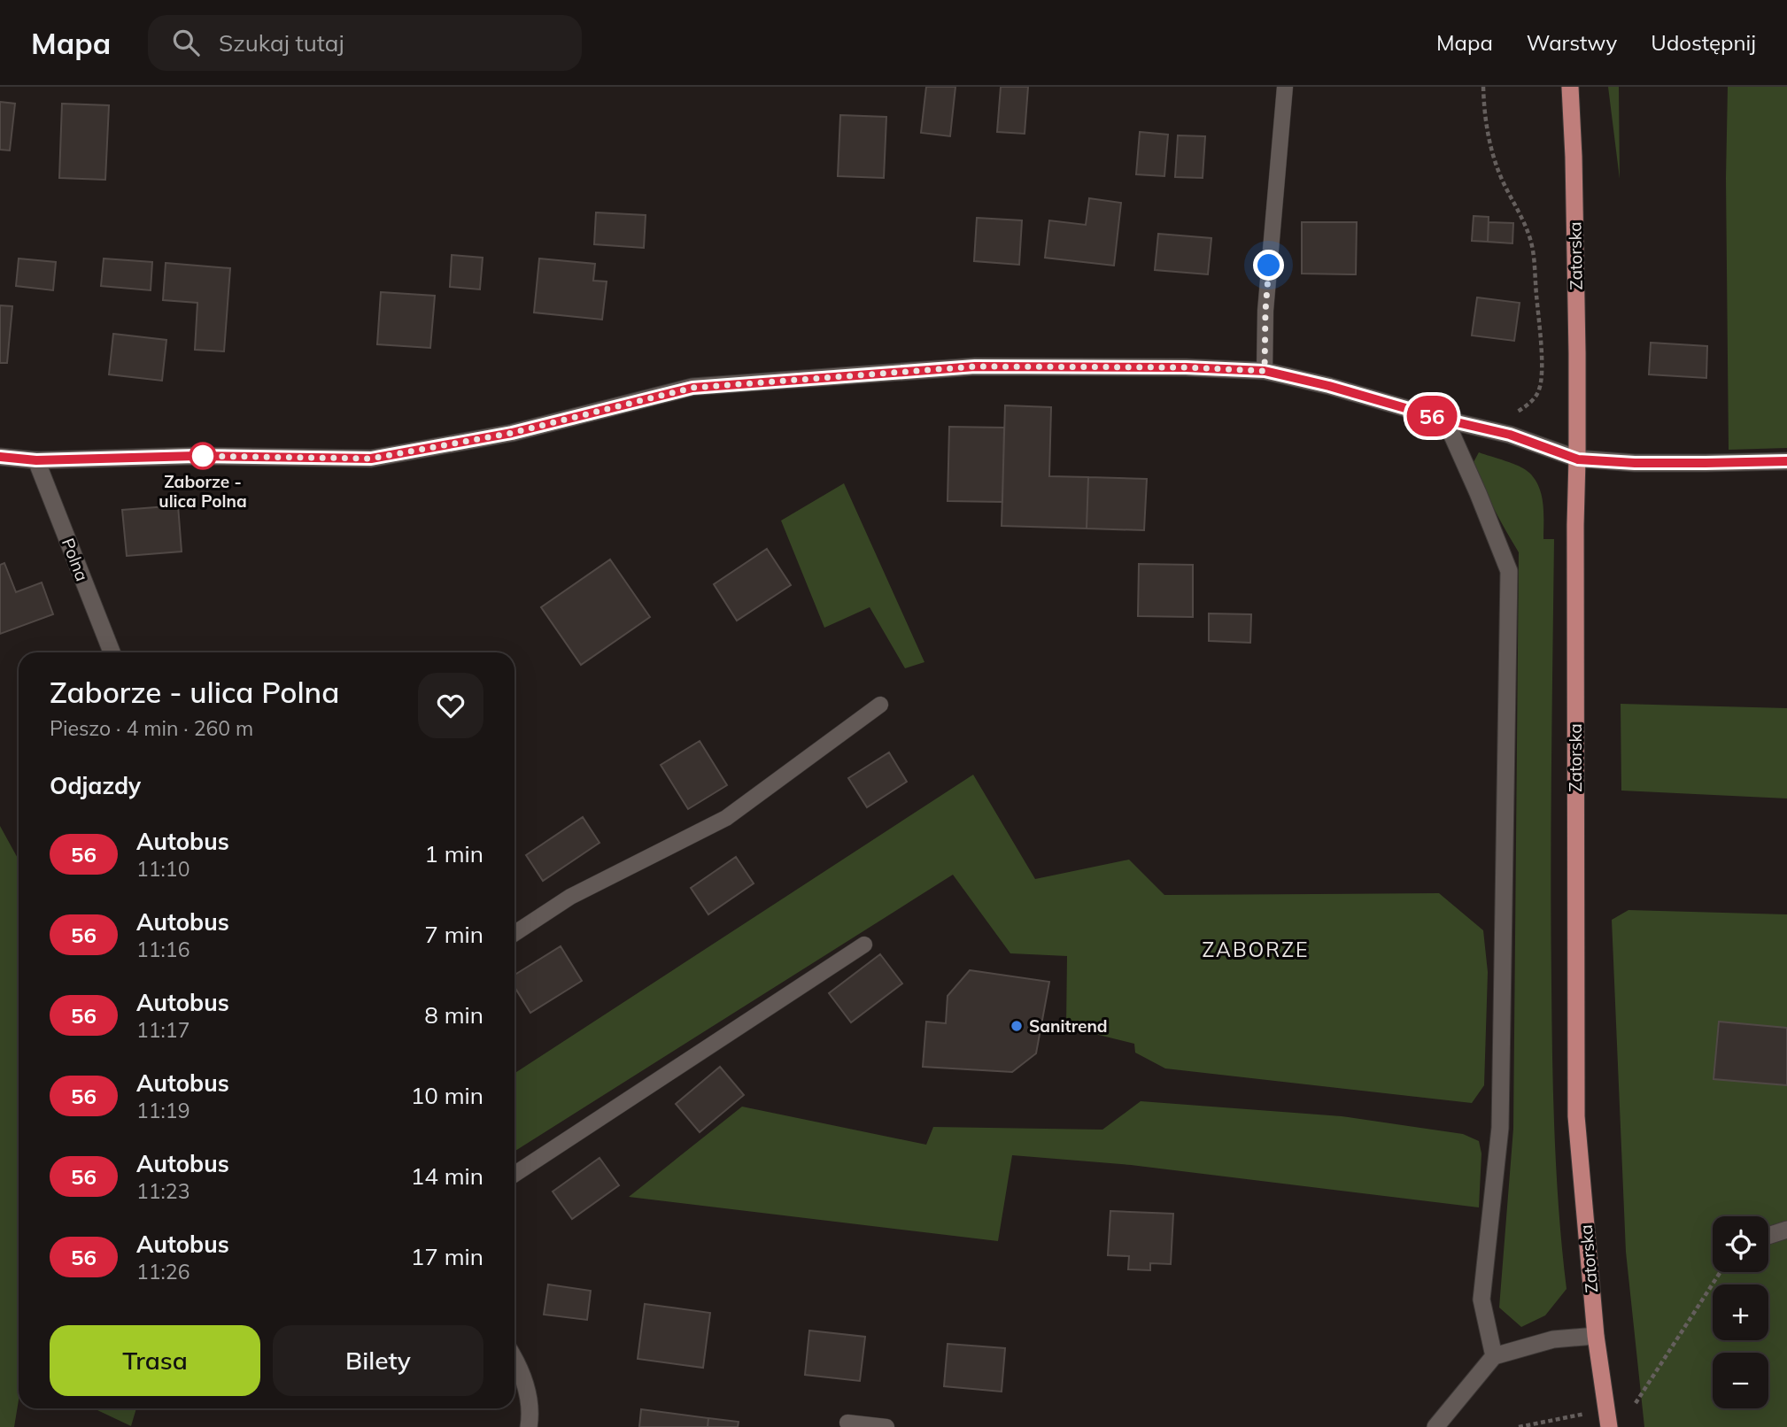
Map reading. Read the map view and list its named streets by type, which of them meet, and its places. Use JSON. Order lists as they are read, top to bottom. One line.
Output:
{"streets":{"main road":["Zatorska"],"street":["Polna"]},"districts":["ZABORZE"],"places":["Zaborze - ulica Polna","Sanitrend"],"lines":["bus line 56"],"page":{"header":"Mapa","search":"Szukaj tutaj","nav":["Mapa","Warstwy","Udostępnij"],"on_map":"56","heading":[["Zaborze - ulica Polna","Pieszo · 4 min · 260 m"],"Odjazdy"],"list":[{"mark":"56","name":"Autobus","note":"11:10","value":"1 min"},{"mark":"56","name":"Autobus","note":"11:16","value":"7 min"},{"mark":"56","name":"Autobus","note":"11:17","value":"8 min"},{"mark":"56","name":"Autobus","note":"11:19","value":"10 min"},{"mark":"56","name":"Autobus","note":"11:23","value":"14 min"},{"mark":"56","name":"Autobus","note":"11:26","value":"17 min"}],"map_buttons":["+","−"],"buttons":["Trasa","Bilety"]}}
